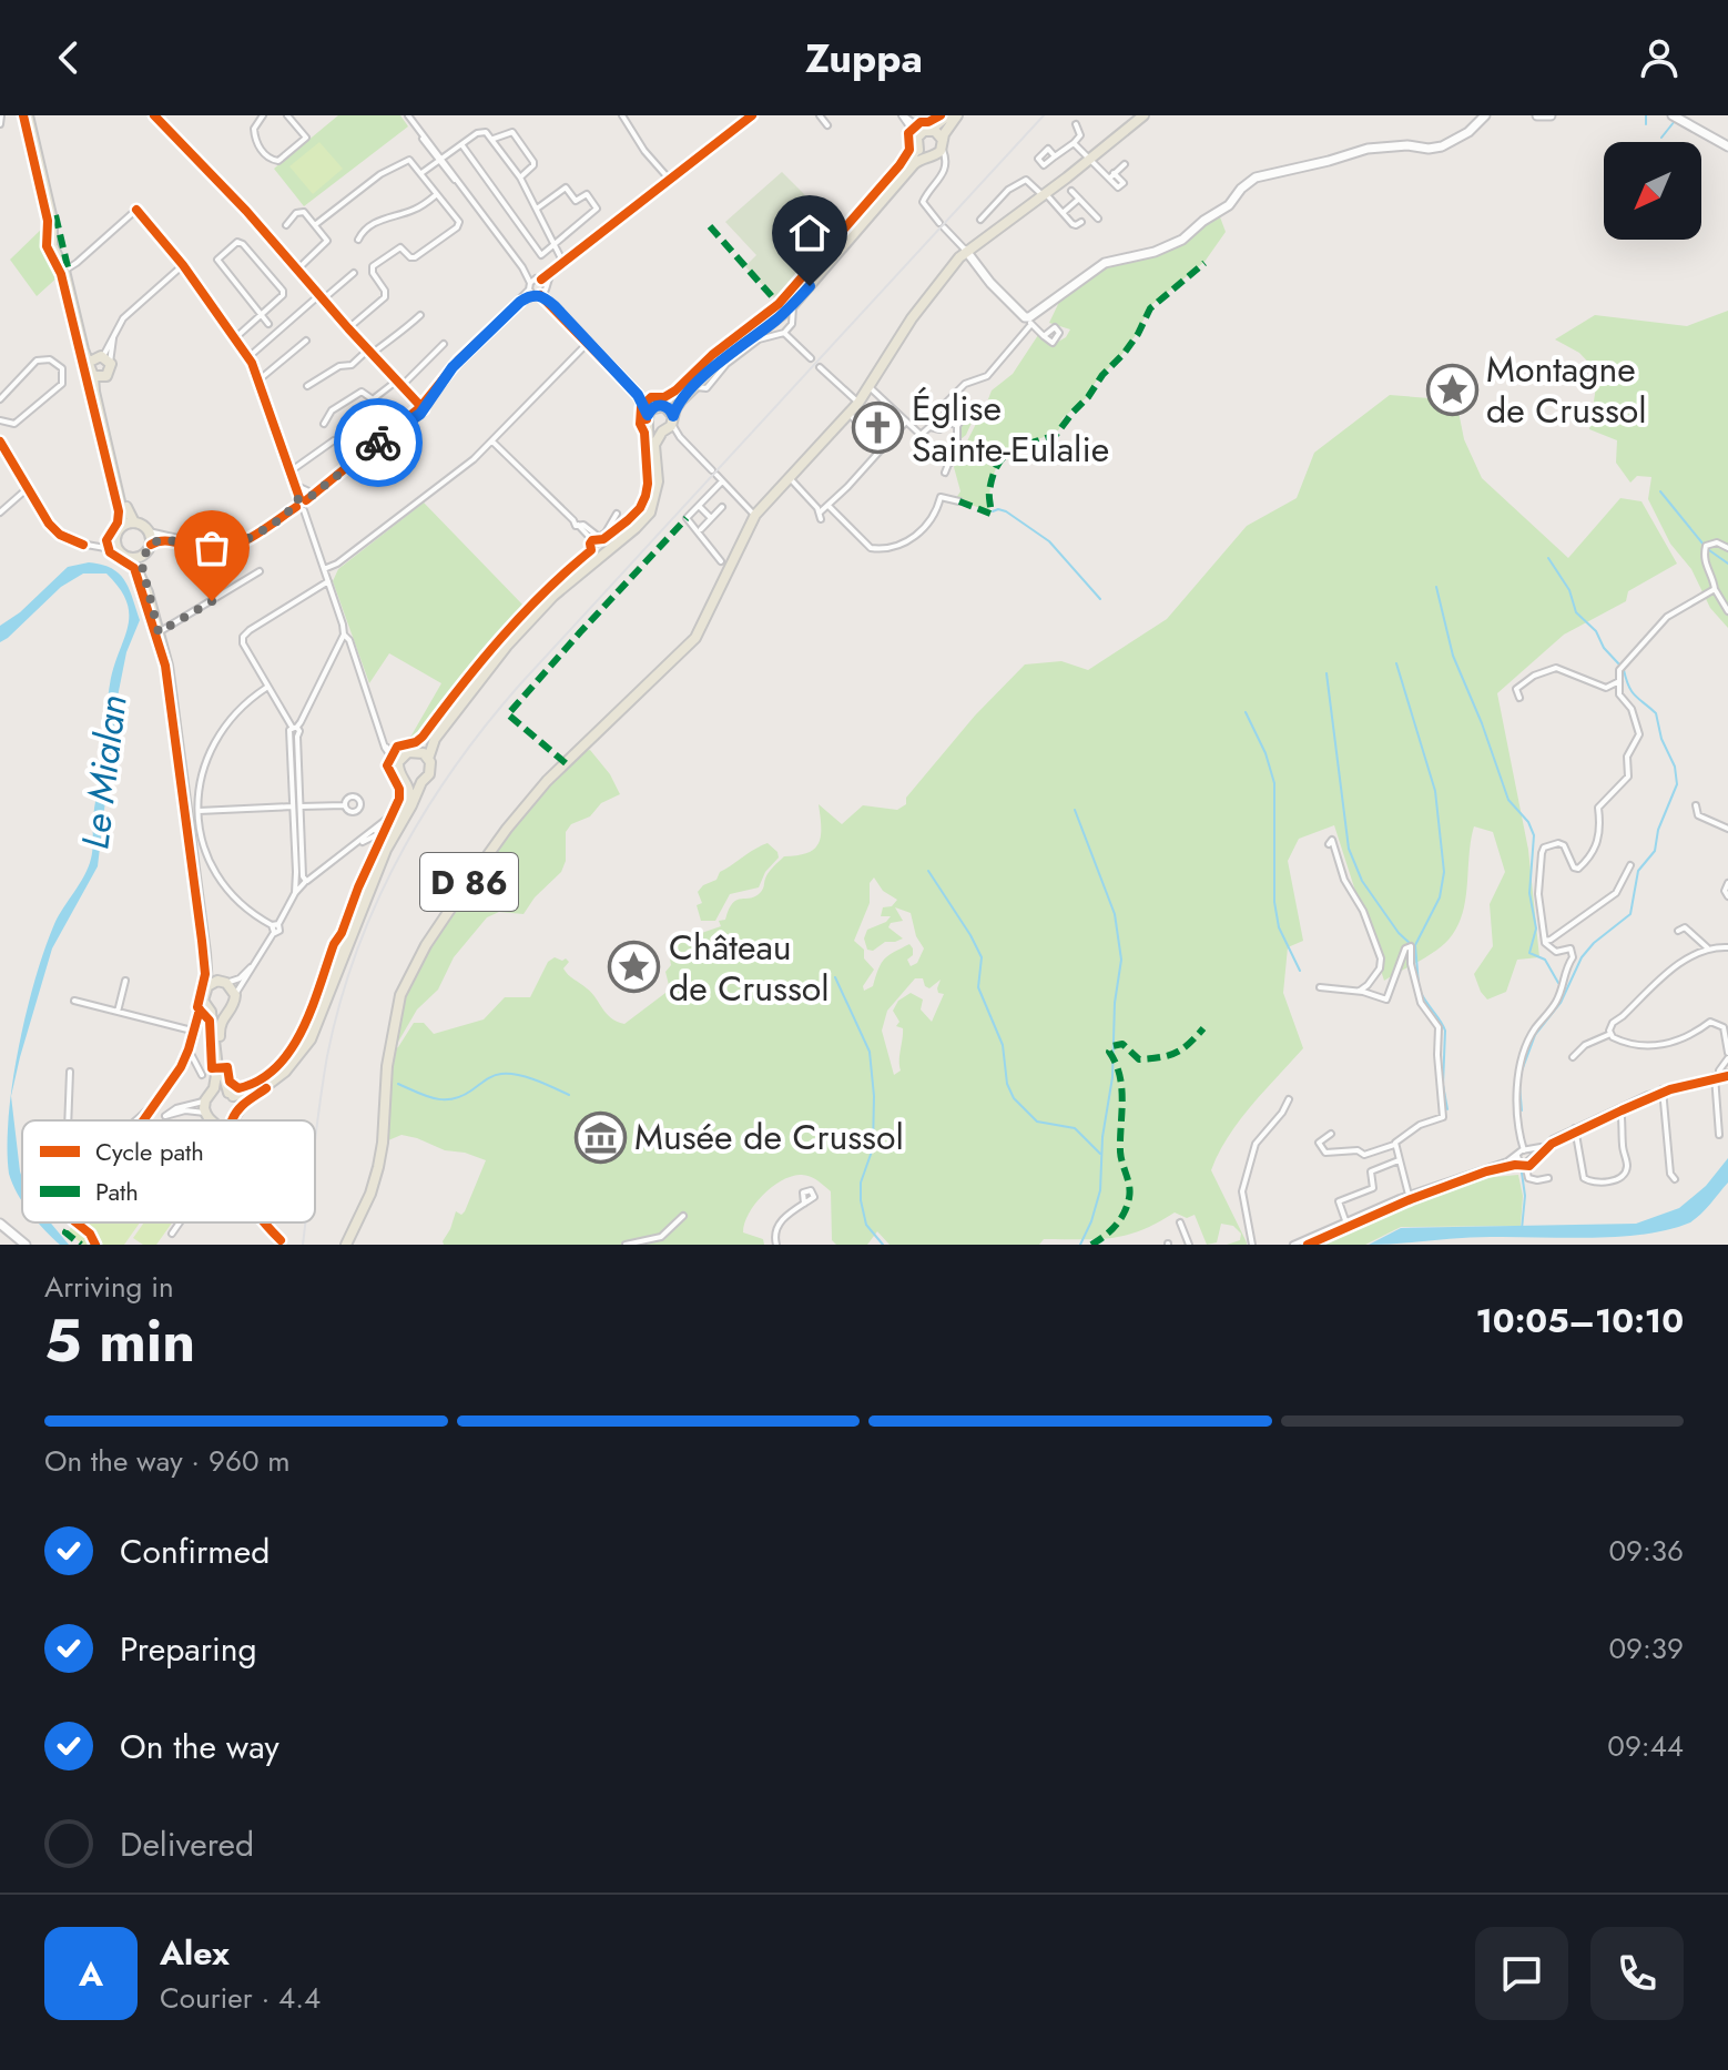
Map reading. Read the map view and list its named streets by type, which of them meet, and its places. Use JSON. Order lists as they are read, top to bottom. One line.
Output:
{"streets":{"main road":["D 86"]},"water":["Le Mialan"],"places":{"place":["Montagne de Crussol","Château de Crussol"],"church":["Église Sainte-Eulalie"],"museum":["Musée de Crussol"]},"legend":["Cycle path","Path"],"north":"bottom left","page":{"header":"Zuppa","heading":["5 min","Arriving in","10:05–10:10"],"panel":["Alex","Courier · 4.4"],"bar":"On the way · 960 m","list":[["Confirmed","09:36"],["Preparing","09:39"],["On the way","09:44"],"Delivered"],"round":"A"}}
